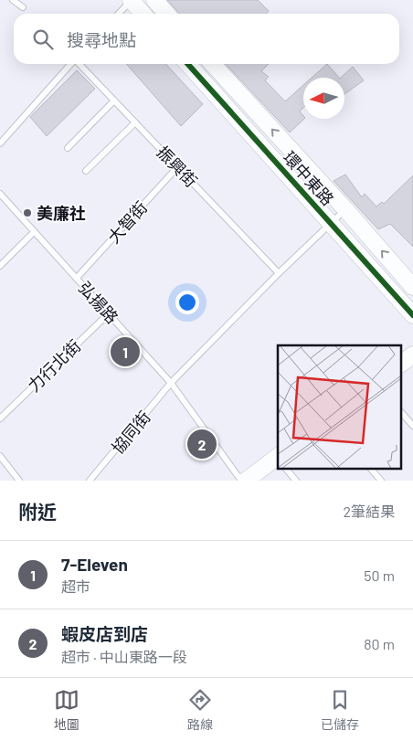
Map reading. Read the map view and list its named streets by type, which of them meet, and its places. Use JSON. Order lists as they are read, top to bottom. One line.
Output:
{"streets":{"street":["環中東路"],"lane":["振興街","大智街","弘揚路","力行北街","協同街"]},"crossings":[["振興街","大智街"],["大智街","弘揚路"],["弘揚路","力行北街"],["弘揚路","協同街"]],"places":["美廉社"],"north":"left","page":{"search":"搜尋地點","pins":["1","2"],"heading":["附近","2筆結果"],"list":[{"mark":"1","name":"7-Eleven","note":"超市","value":"50 m"},{"mark":"2","name":"蝦皮店到店","note":"超市 · 中山東路一段","value":"80 m"}],"nav":["地圖","路線","已儲存"]}}
